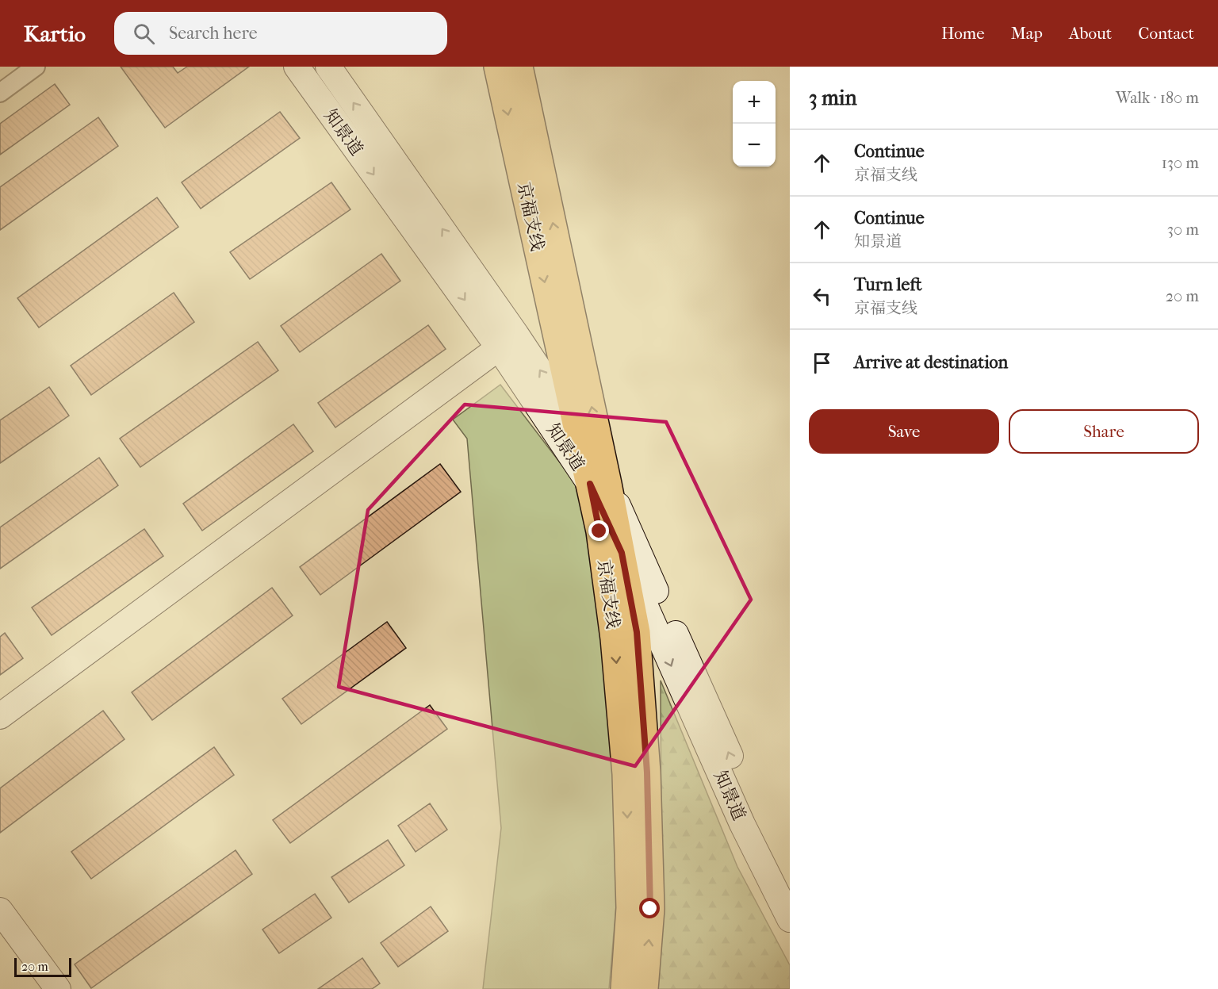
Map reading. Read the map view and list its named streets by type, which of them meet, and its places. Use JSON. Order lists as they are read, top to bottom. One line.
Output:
{"streets":{"main road":["知景道","京福支线"]},"crossings":[["知景道","京福支线"]],"scale_bar":"20 m","page":{"header":"Kartio","search":"Search here","nav":["Home","Map","About","Contact"],"heading":["3 min","Walk · 180 m"],"map_buttons":["+","−"],"list":[["Continue","京福支线","130 m"],["Continue","知景道","30 m"],["Turn left","京福支线","20 m"],"Arrive at destination"],"buttons":["Save","Share"],"scale":"20 m"}}
